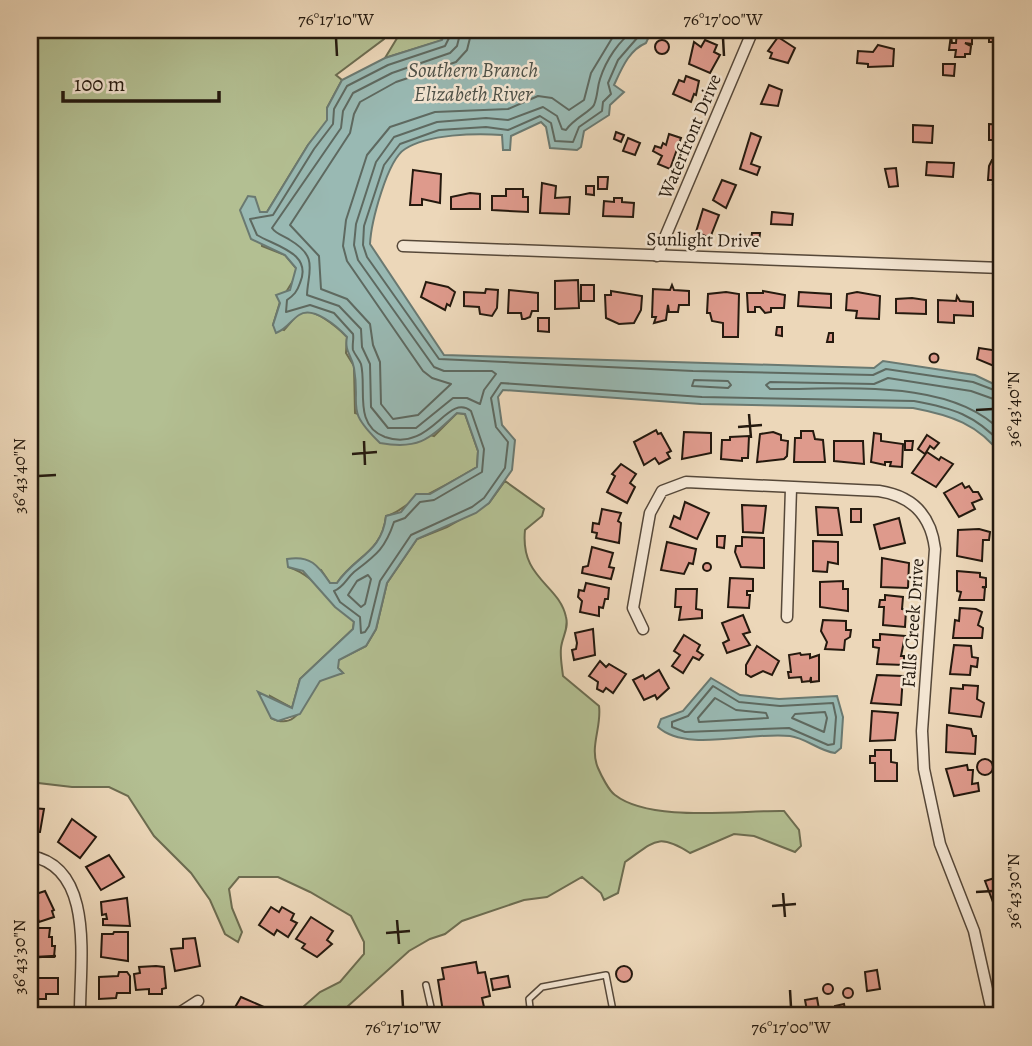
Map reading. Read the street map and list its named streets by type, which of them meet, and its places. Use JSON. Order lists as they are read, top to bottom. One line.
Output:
{"streets":{"street":["Waterfront Drive","Sunlight Drive","Falls Creek Drive"]},"crossings":[["Waterfront Drive","Sunlight Drive"]],"water":["Southern Branch Elizabeth River"],"scale_bar":"100 m","coordinates":["76°17'10\"W","76°17'00\"W","36°43'40\"N","36°43'30\"N"]}
